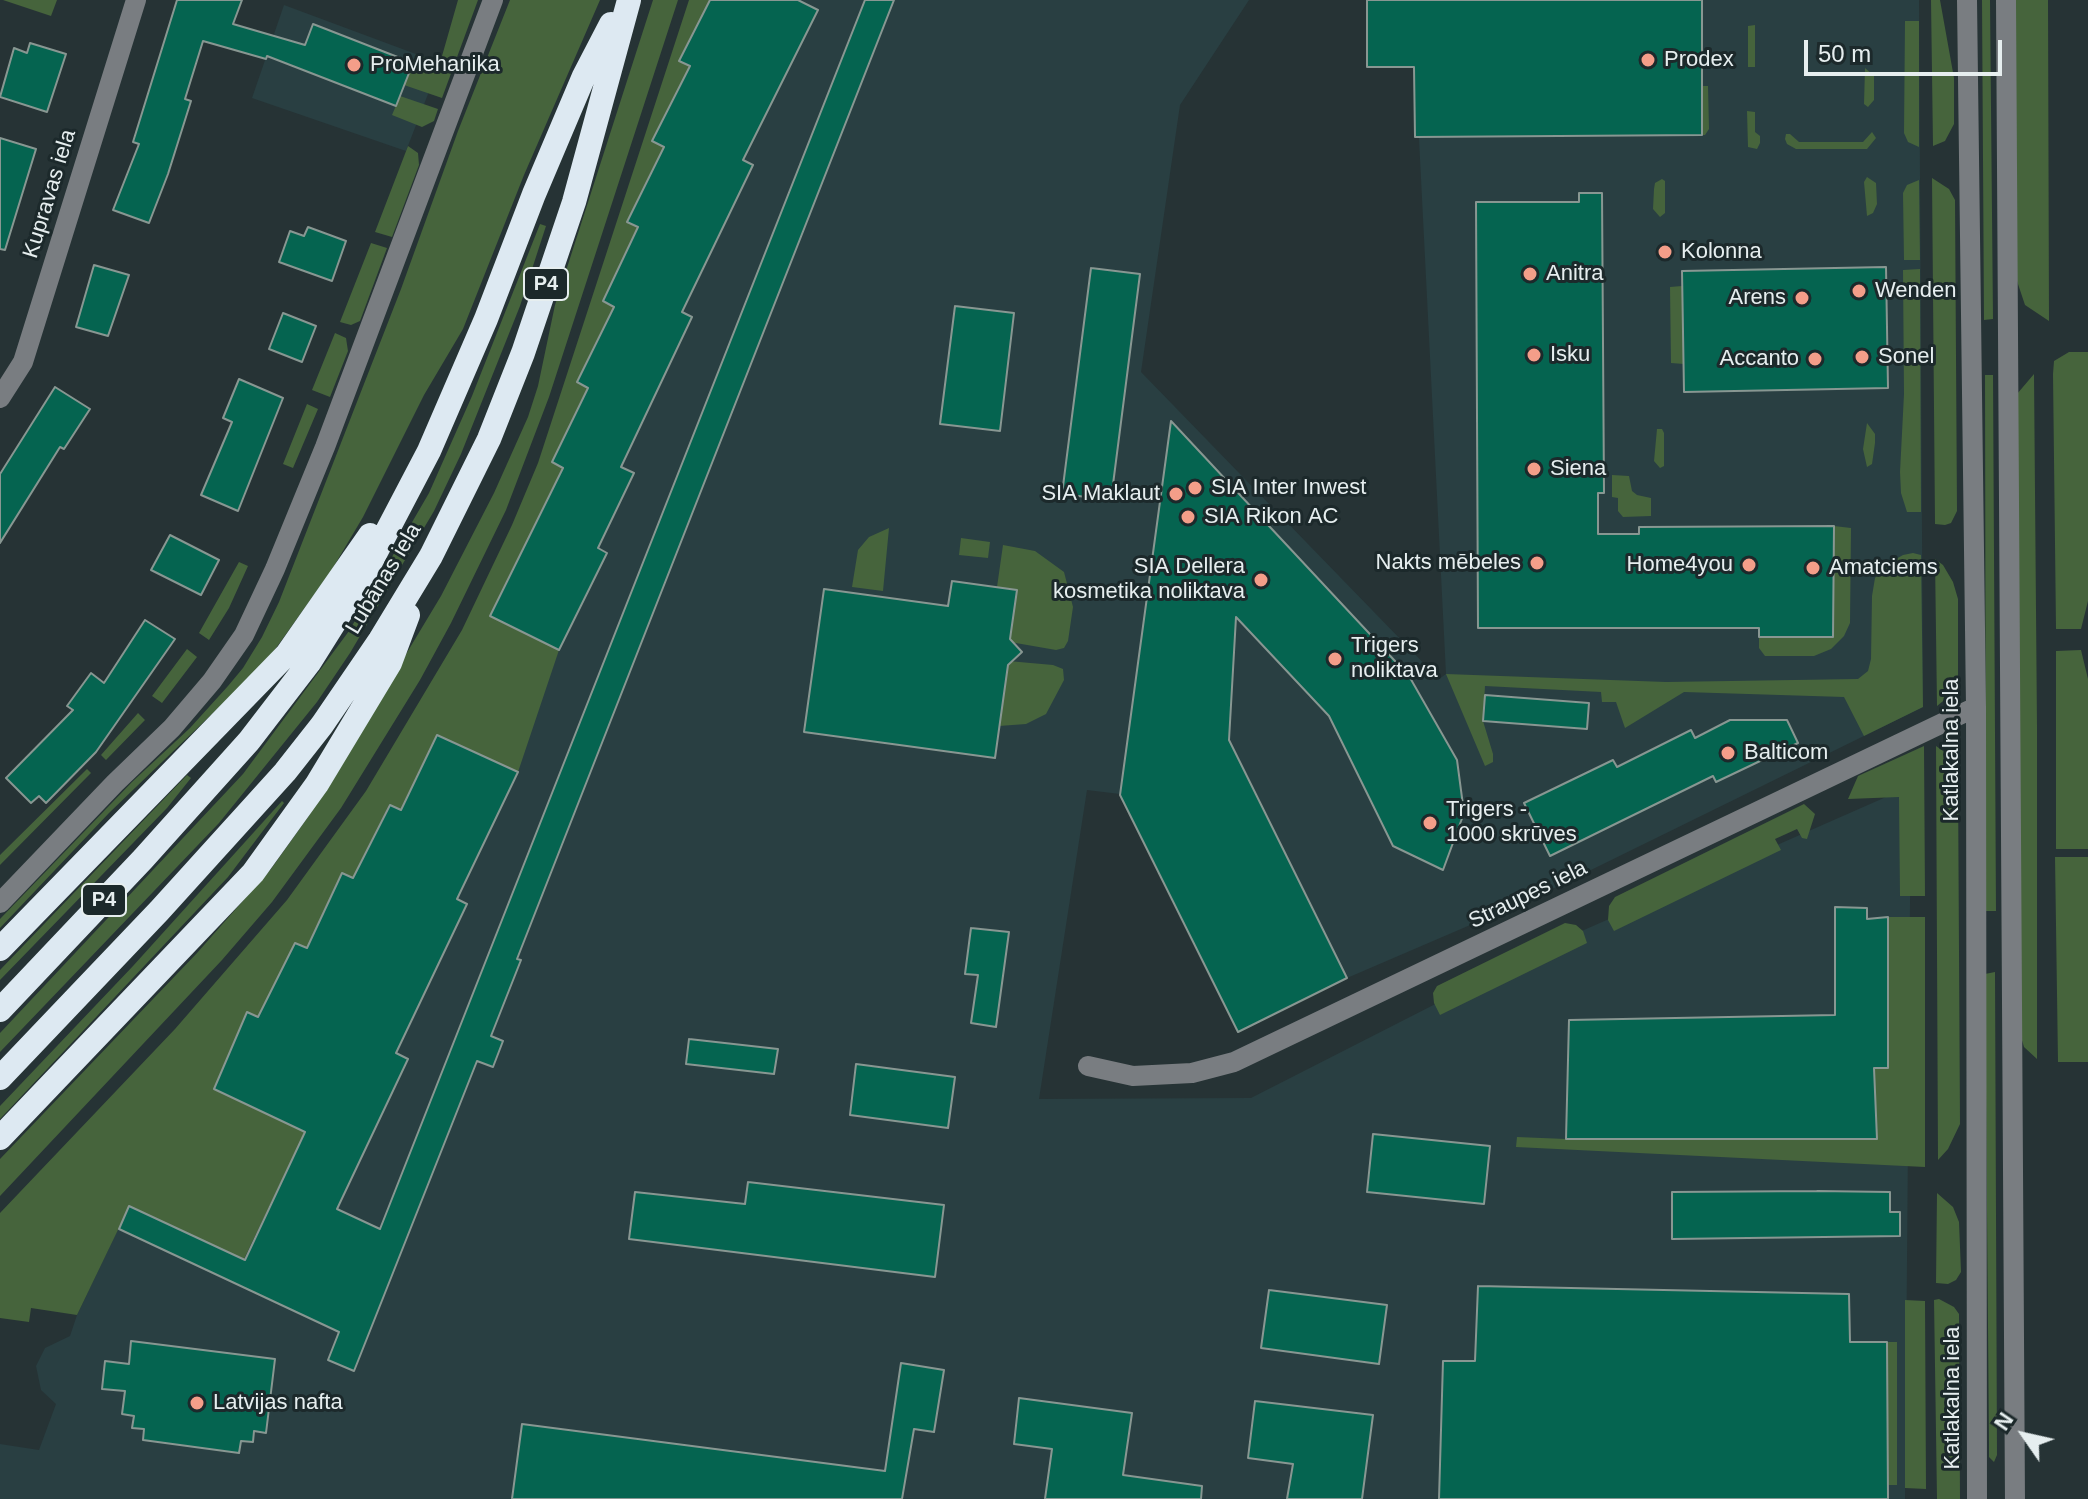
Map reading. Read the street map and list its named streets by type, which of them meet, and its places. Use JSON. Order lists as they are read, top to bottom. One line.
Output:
{"streets":{"highway":["P4","Lubānas iela"],"street":["Kupravas iela","Katlakalna iela","Straupes iela"]},"crossings":[["Katlakalna iela","Straupes iela"]],"places":["Prodex","ProMehanika","Kolonna","Anitra","Wenden","Arens","Isku","Sonel","Accanto","Siena","SIA Inter Inwest","SIA Maklaut","SIA Rikon AC","Nakts mēbeles","Home4you","Amatciems","SIA Dellera kosmetika noliktava","Trigers noliktava","Balticom","Trigers - 1000 skrūves","Latvijas nafta"],"scale_bar":"50 m","north":"top left"}
